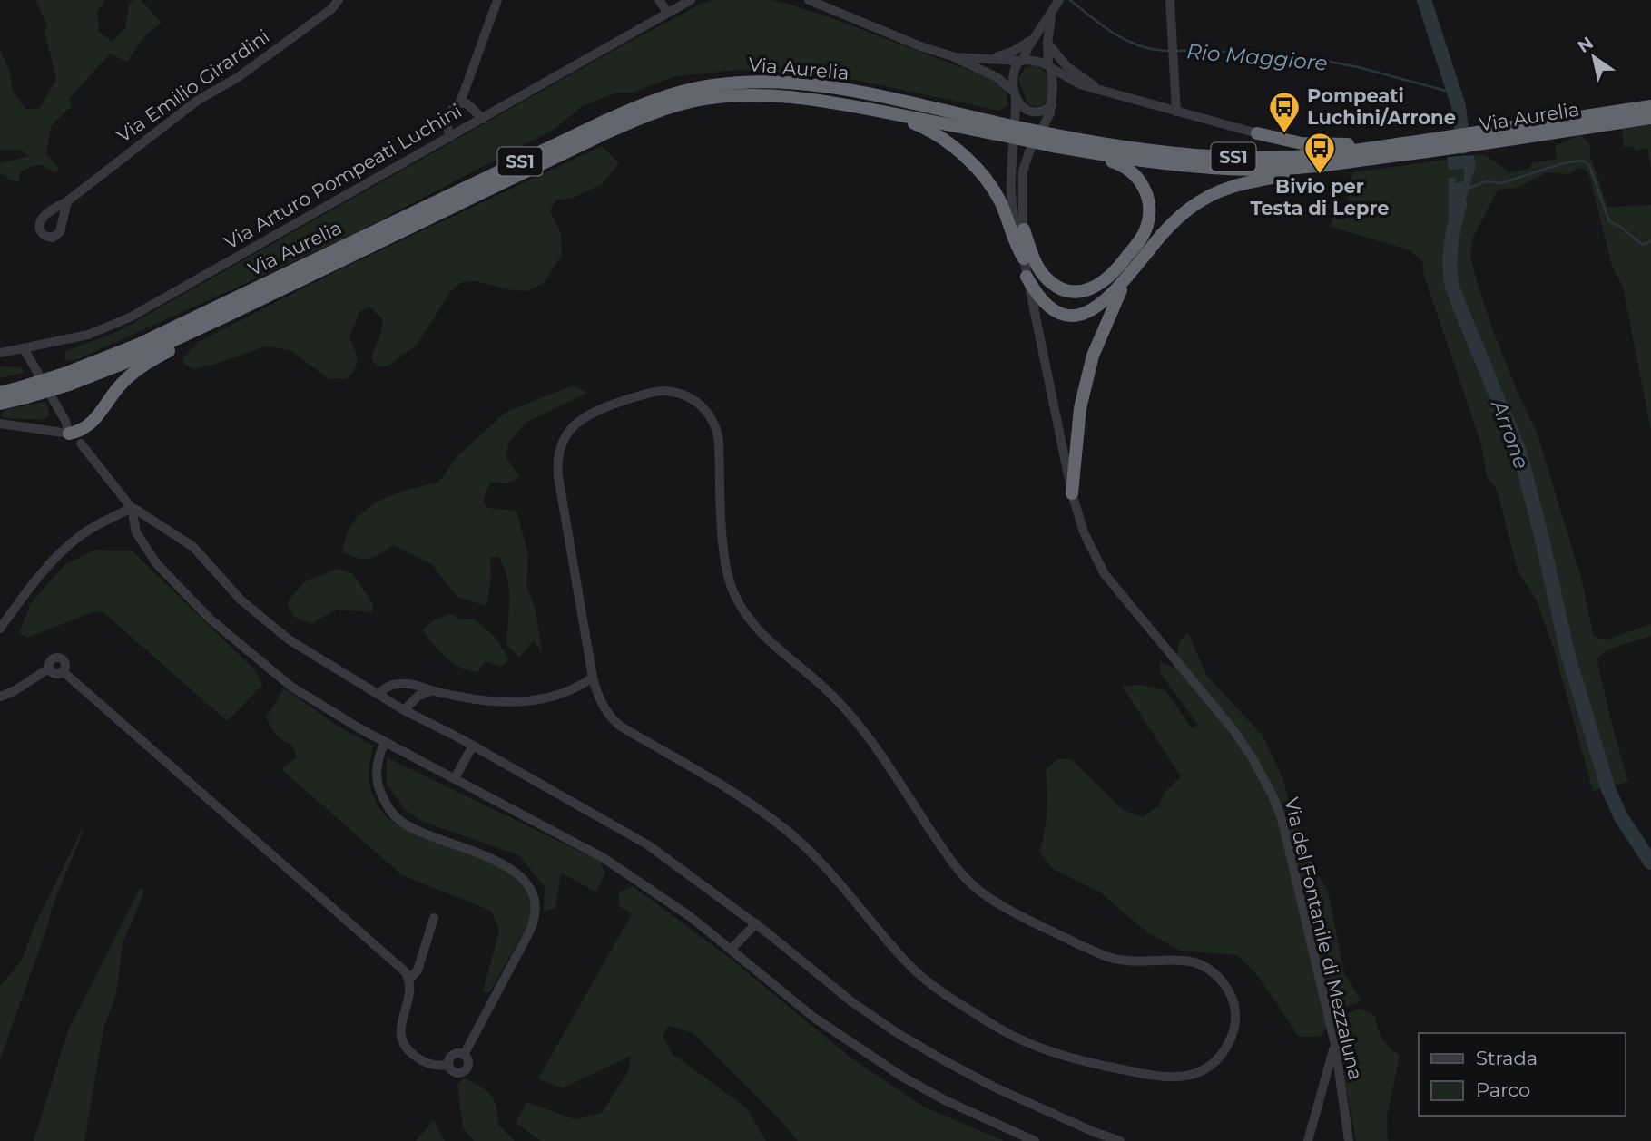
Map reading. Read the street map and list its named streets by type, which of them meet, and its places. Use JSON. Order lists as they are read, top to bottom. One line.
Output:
{"streets":{"highway":["Via Aurelia","SS1"],"street":["Via Emilio Girardini","Via Arturo Pompeati Luchini","Via del Fontanile di Mezzaluna"]},"water":["Rio Maggiore","Arrone"],"places":{"bus stop":["Pompeati Luchini/Arrone","Bivio per Testa di Lepre"]},"legend":["Strada","Parco"],"north":"top left"}
